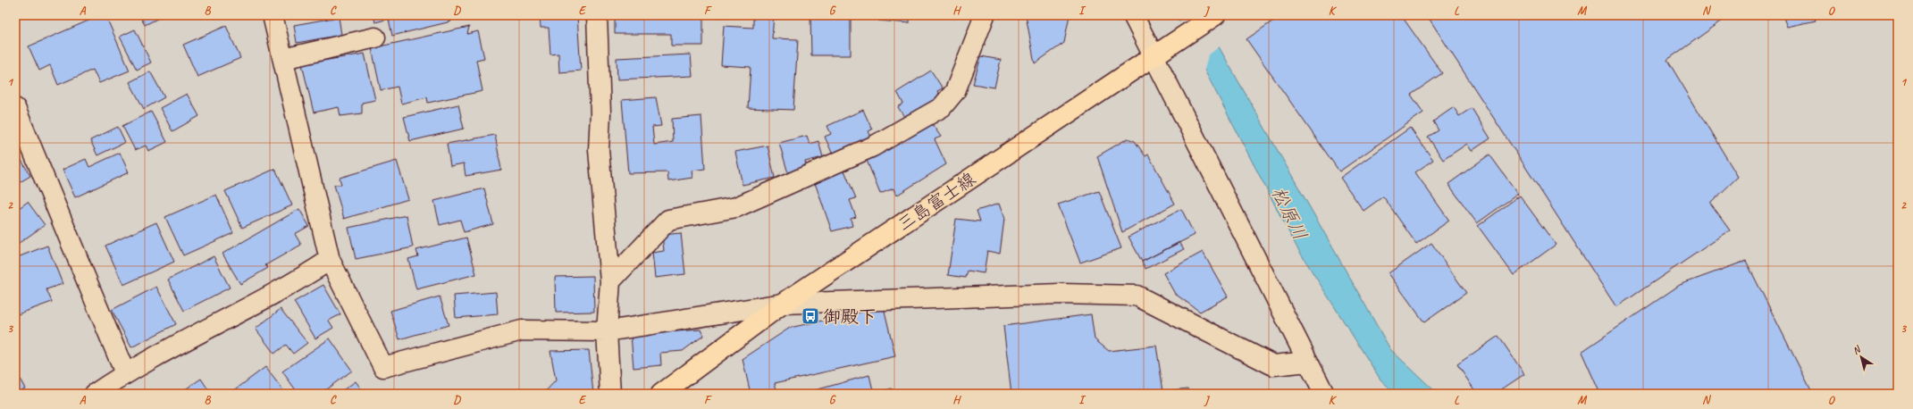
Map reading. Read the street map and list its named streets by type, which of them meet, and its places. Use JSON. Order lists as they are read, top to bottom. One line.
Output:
{"streets":{"main road":["三島富士線"]},"water":["松原川"],"places":{"bus stop":["御殿下"]},"north":"top left","grid":{"columns":["A","B","C","D","E","F","G","H","I","J","K","L","M","N","O"],"rows":["1","2","3"]}}
